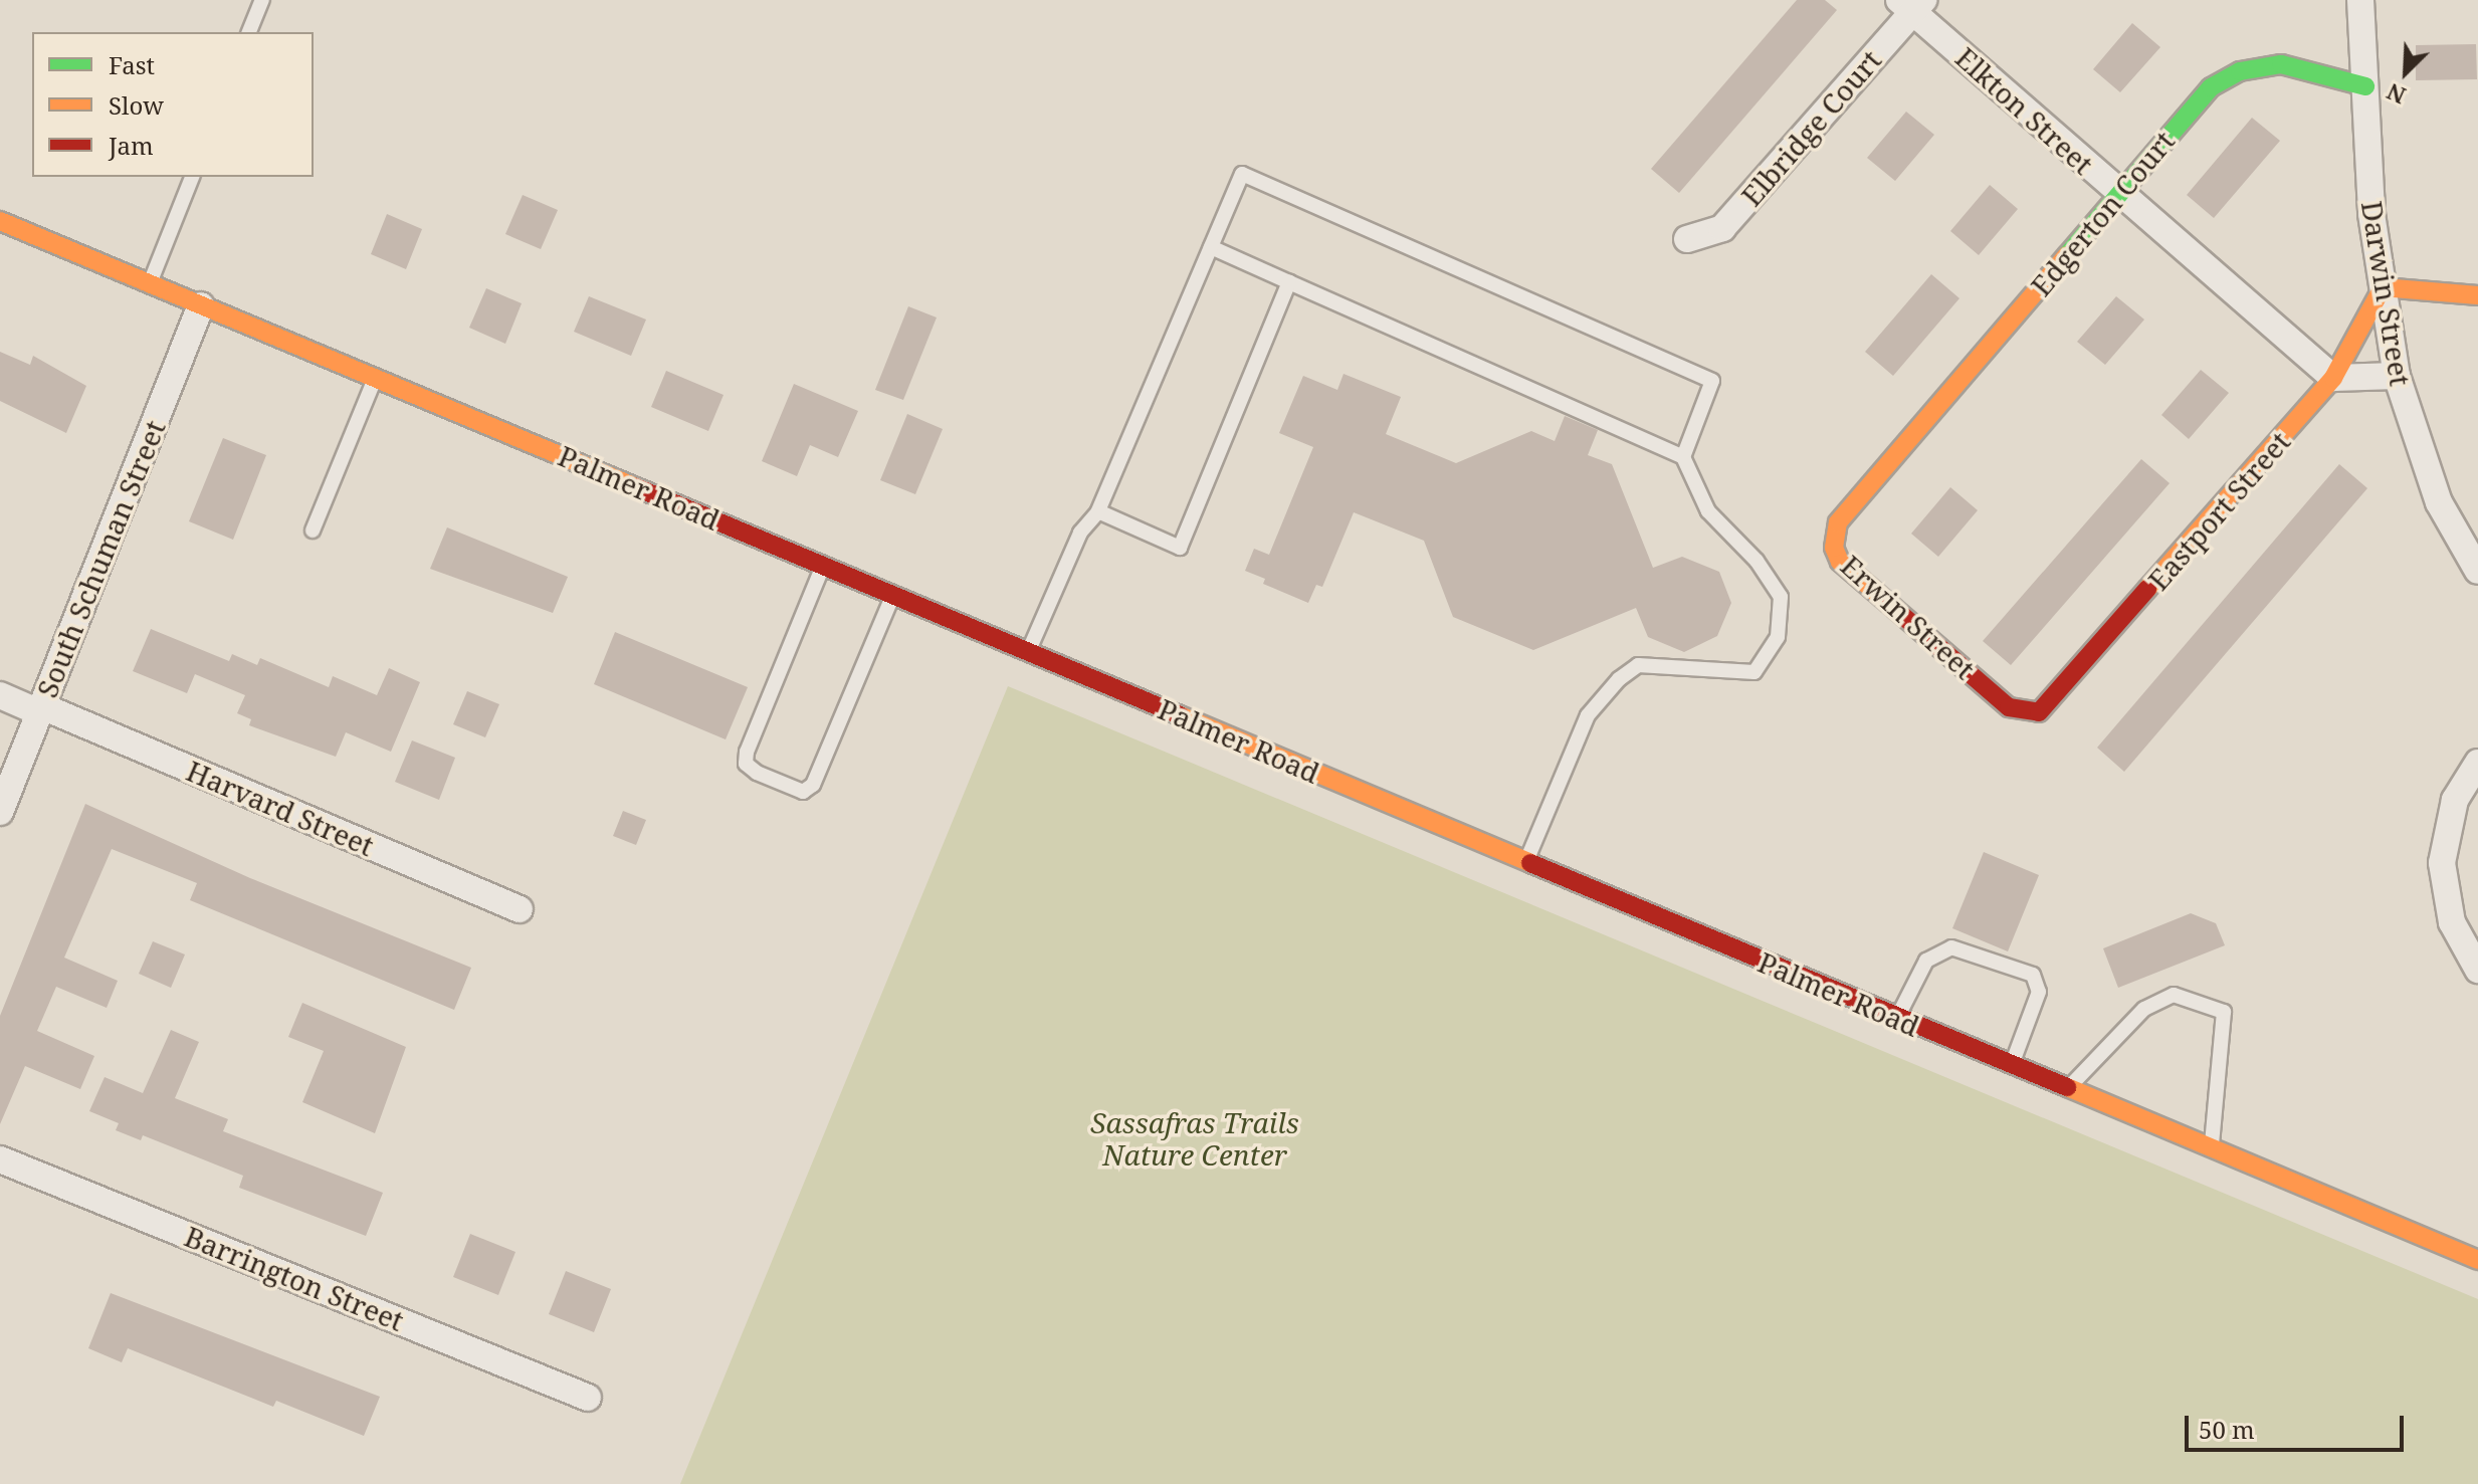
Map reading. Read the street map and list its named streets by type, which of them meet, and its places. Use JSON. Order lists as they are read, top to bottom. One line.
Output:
{"streets":{"street":["Elkton Street","Elbridge Court","Edgerton Court","Darwin Street","Palmer Road","Eastport Street","South Schuman Street","Erwin Street","Harvard Street","Barrington Street"]},"crossings":[["Elkton Street","Elbridge Court"],["Elkton Street","Edgerton Court"],["Elkton Street","Eastport Street"],["Edgerton Court","Darwin Street"],["Edgerton Court","Erwin Street"],["Darwin Street","Eastport Street"],["Palmer Road","South Schuman Street"],["Eastport Street","Erwin Street"],["South Schuman Street","Harvard Street"]],"parks":["Sassafras Trails Nature Center"],"legend":["Fast","Slow","Jam"],"scale_bar":"50 m","north":"bottom left"}
